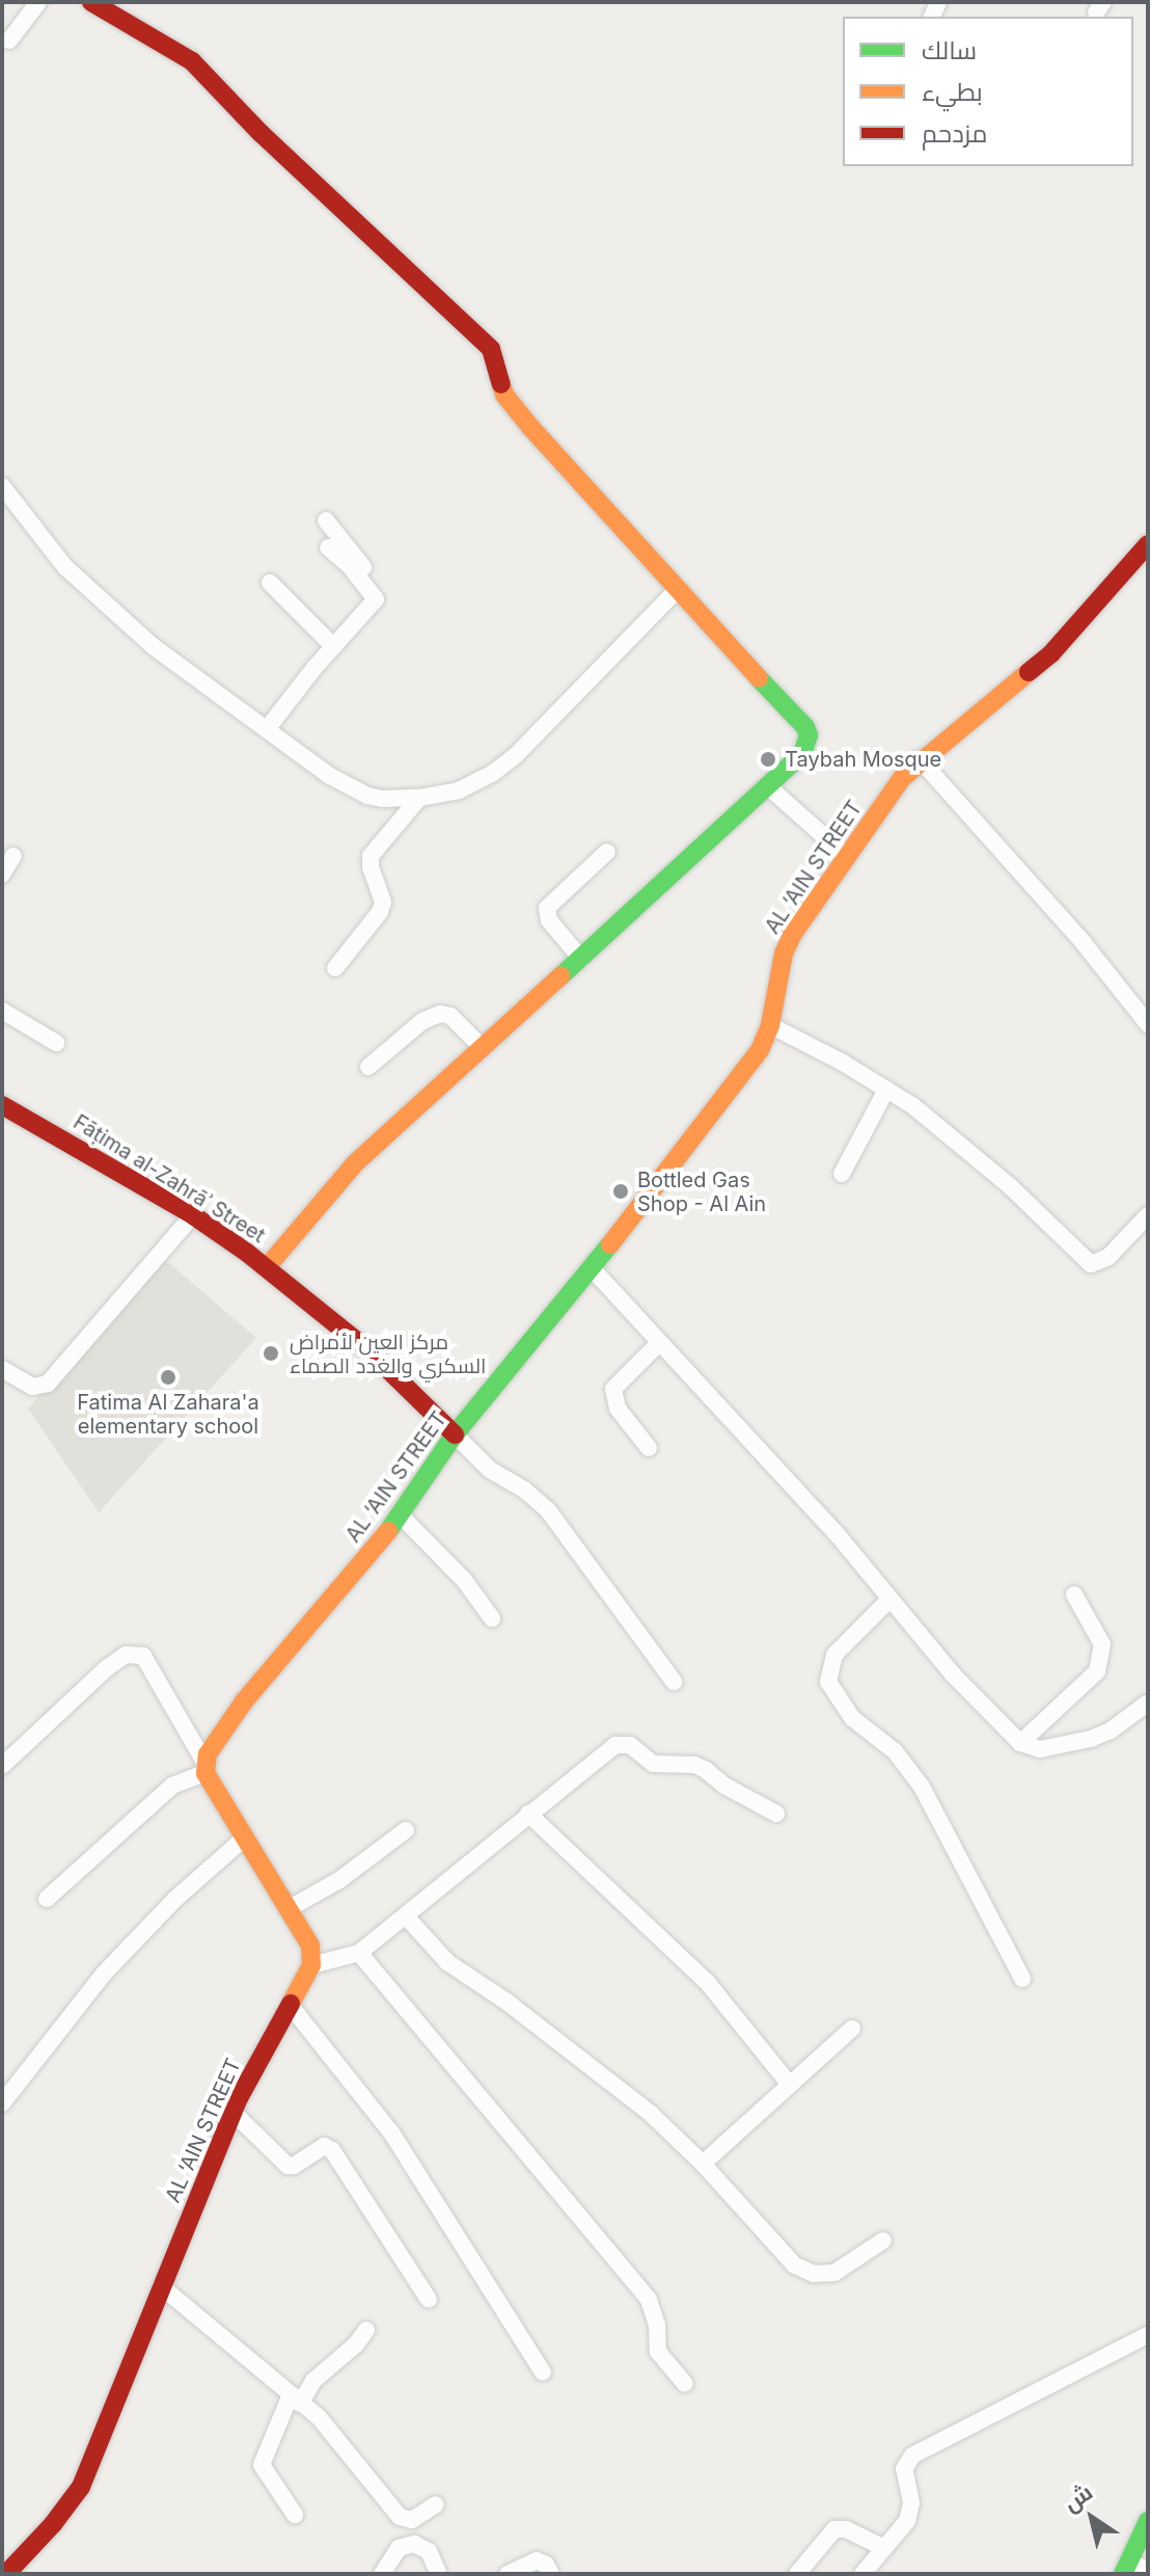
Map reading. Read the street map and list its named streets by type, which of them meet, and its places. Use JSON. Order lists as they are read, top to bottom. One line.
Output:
{"streets":{"street":["AL ‘AIN STREET","Fāṭima al-Zahrāʾ Street"]},"crossings":[["AL ‘AIN STREET","Fāṭima al-Zahrāʾ Street"]],"places":["Taybah Mosque","Bottled Gas Shop - Al Ain","مركز العين لأمراض السكري والغدد الصماء","Fatima Al Zahara'a elementary school"],"legend":["سالك","بطيء","مزدحم"],"north":"top left"}
